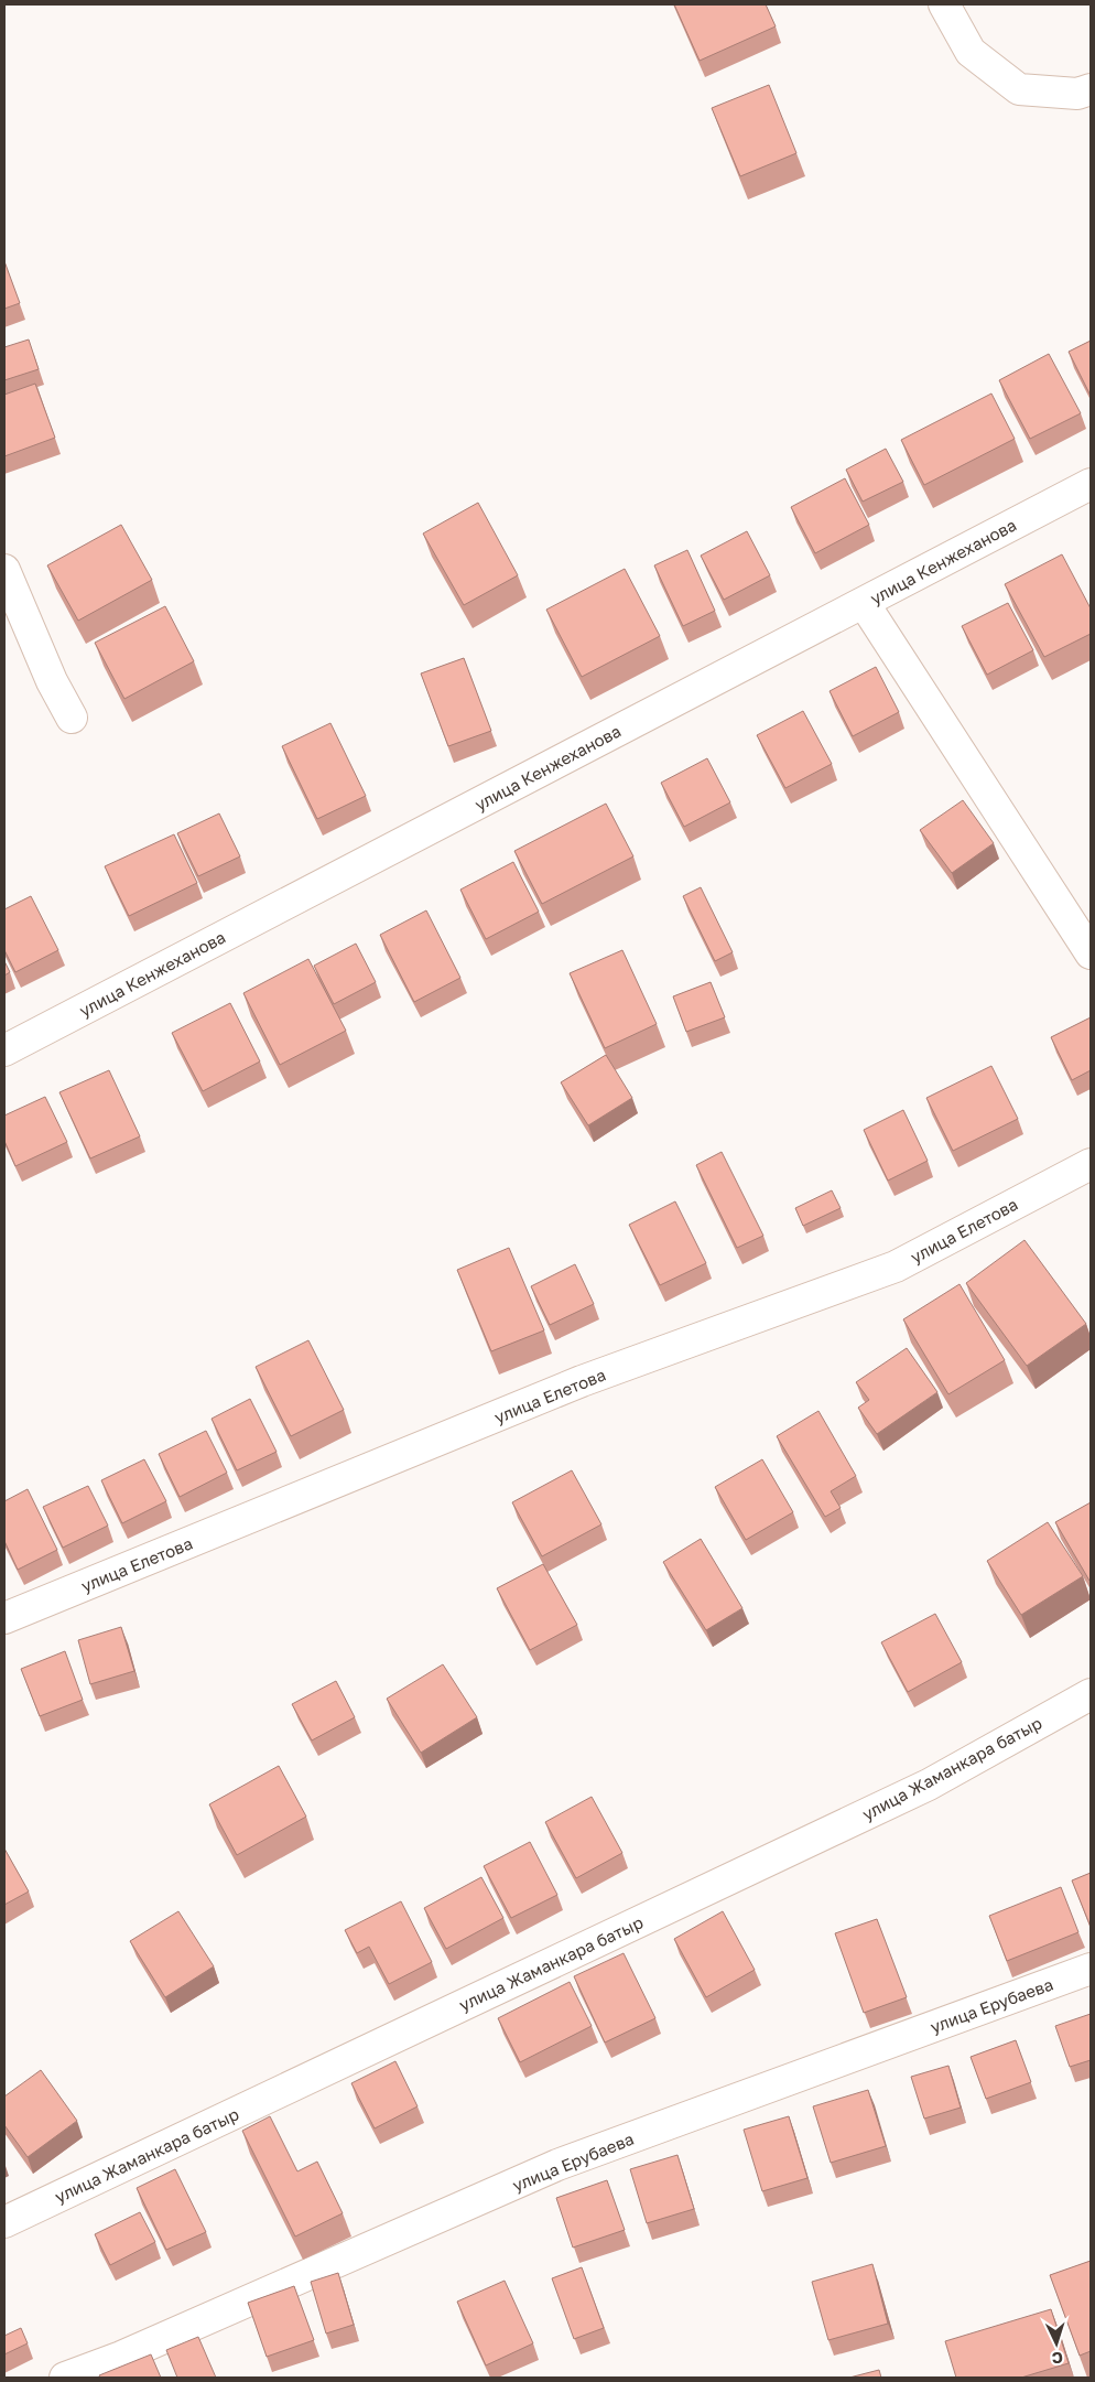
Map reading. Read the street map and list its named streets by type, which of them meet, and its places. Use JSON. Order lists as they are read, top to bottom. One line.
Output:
{"streets":{"street":["улица Кенжеханова","улица Елетова","улица Жаманкара батыр","улица Ерубаева"]},"north":"bottom"}
